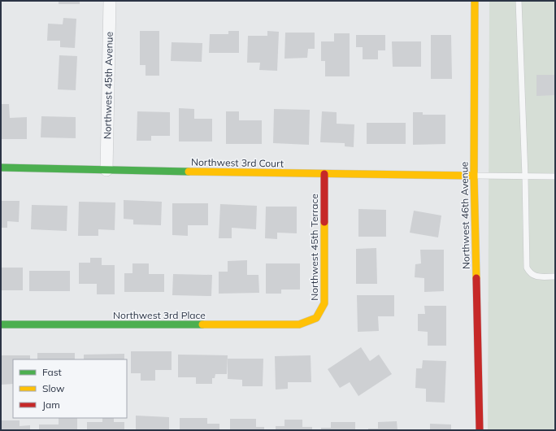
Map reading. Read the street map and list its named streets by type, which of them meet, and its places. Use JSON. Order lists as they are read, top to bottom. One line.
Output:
{"streets":{"street":["Northwest 45th Avenue","Northwest 3rd Court","Northwest 46th Avenue","Northwest 45th Terrace","Northwest 3rd Place"]},"crossings":[["Northwest 45th Avenue","Northwest 3rd Court"],["Northwest 3rd Court","Northwest 46th Avenue"],["Northwest 3rd Court","Northwest 45th Terrace"],["Northwest 45th Terrace","Northwest 3rd Place"]],"legend":["Fast","Slow","Jam"]}
